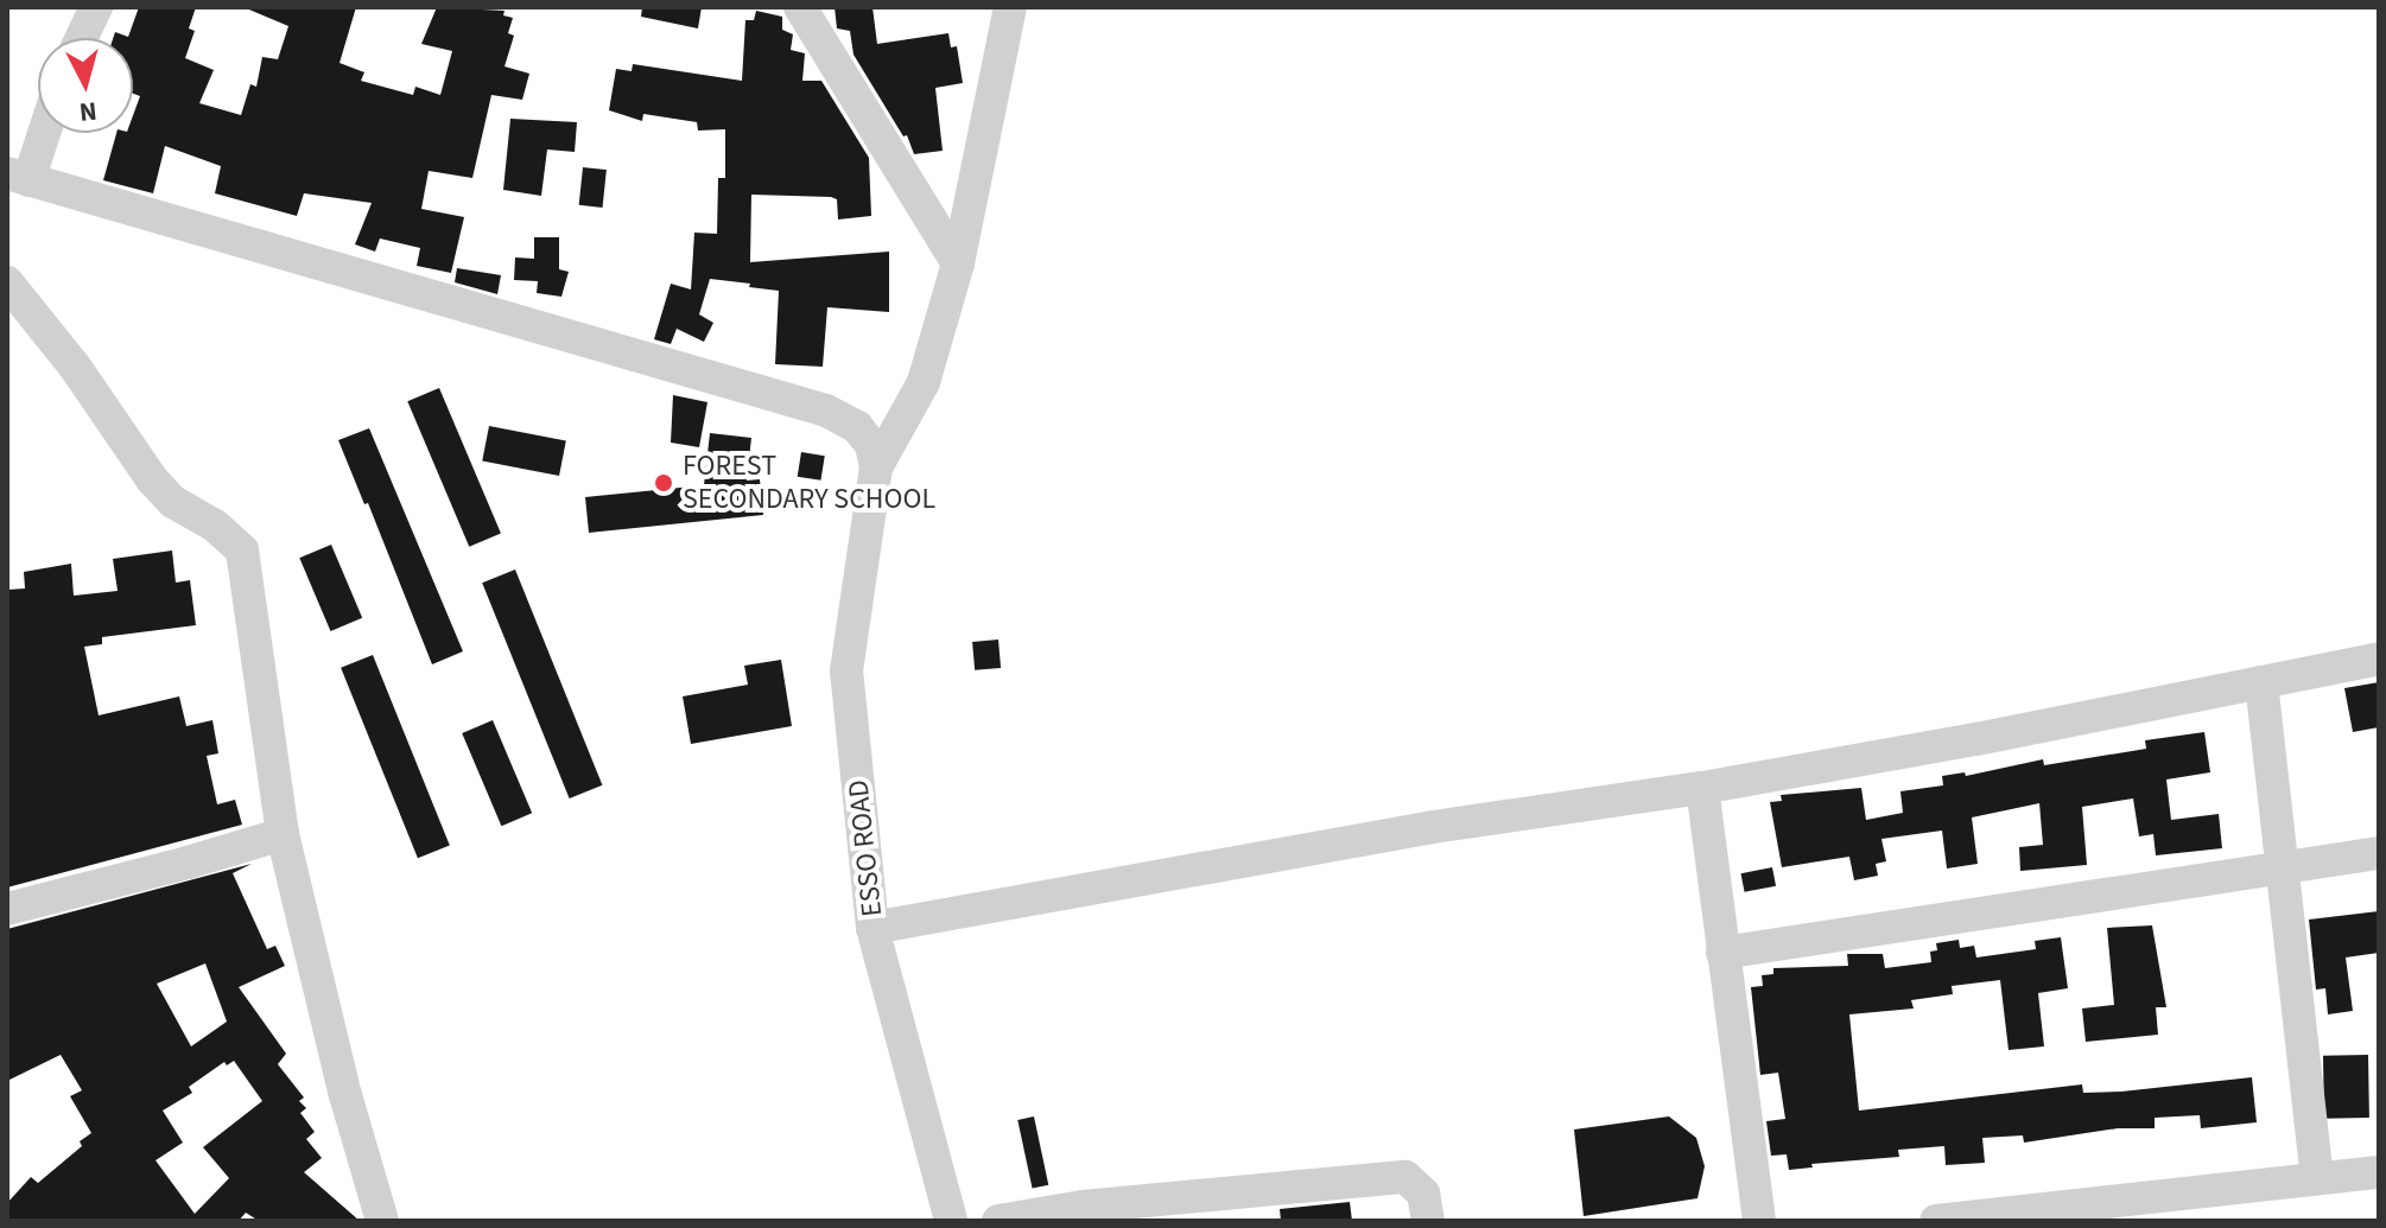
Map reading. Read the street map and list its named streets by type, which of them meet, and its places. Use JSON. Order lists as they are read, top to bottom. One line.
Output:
{"streets":{"street":["ESSO ROAD"]},"places":["FOREST SECONDARY SCHOOL"],"north":"bottom"}
